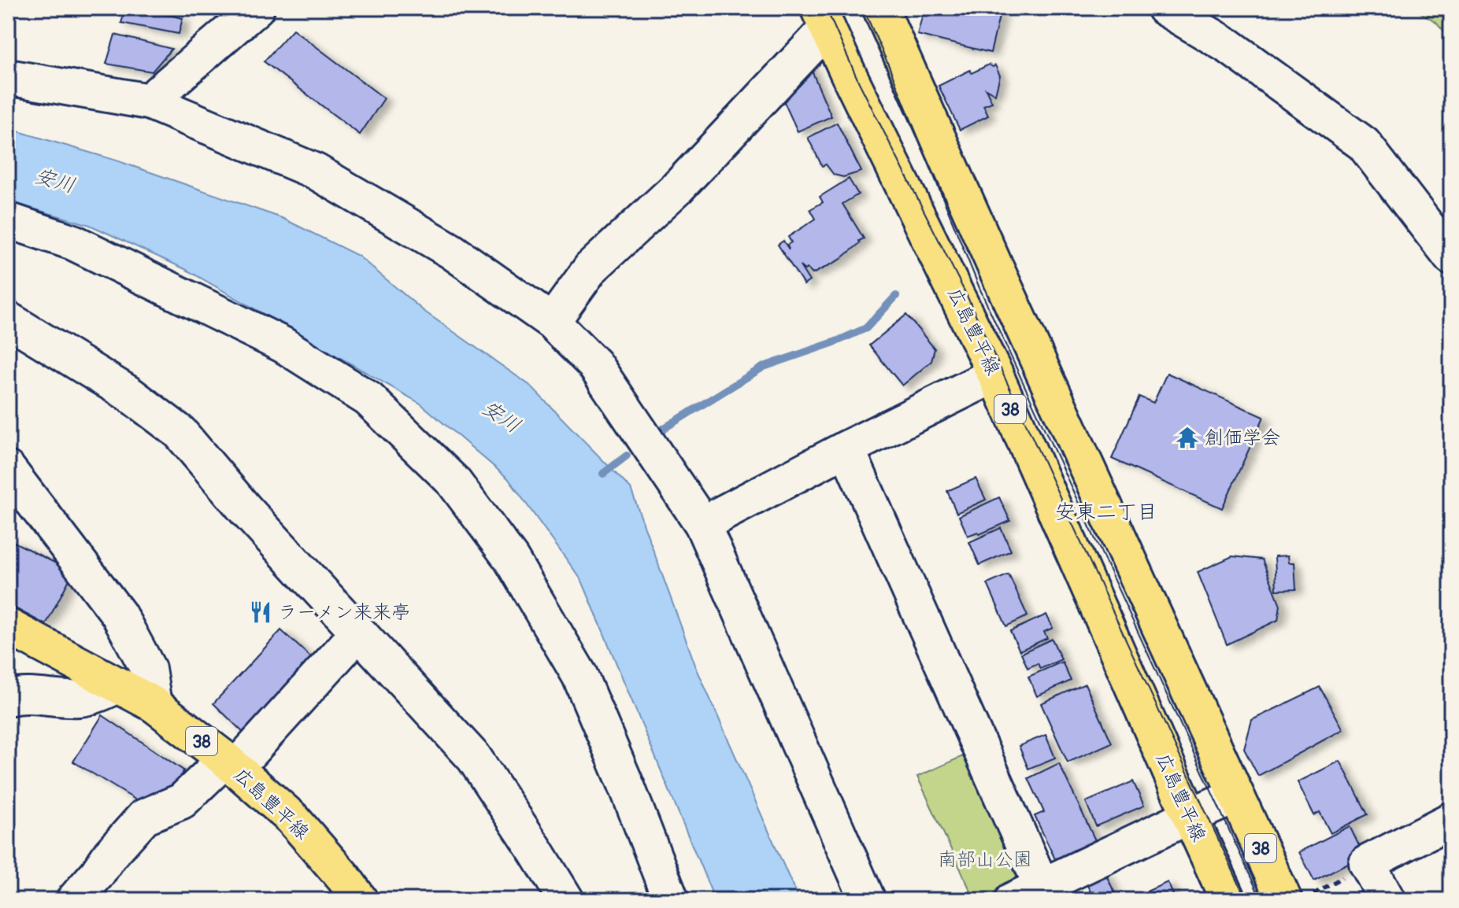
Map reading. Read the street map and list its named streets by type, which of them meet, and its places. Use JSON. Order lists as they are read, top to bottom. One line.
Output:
{"streets":{"main road":["広島豊平線","38"]},"districts":["安東二丁目"],"water":["安川"],"parks":["南部山公園"],"places":{"temple":["創価学会"],"restaurant":["ラーメン来来亭"]}}
